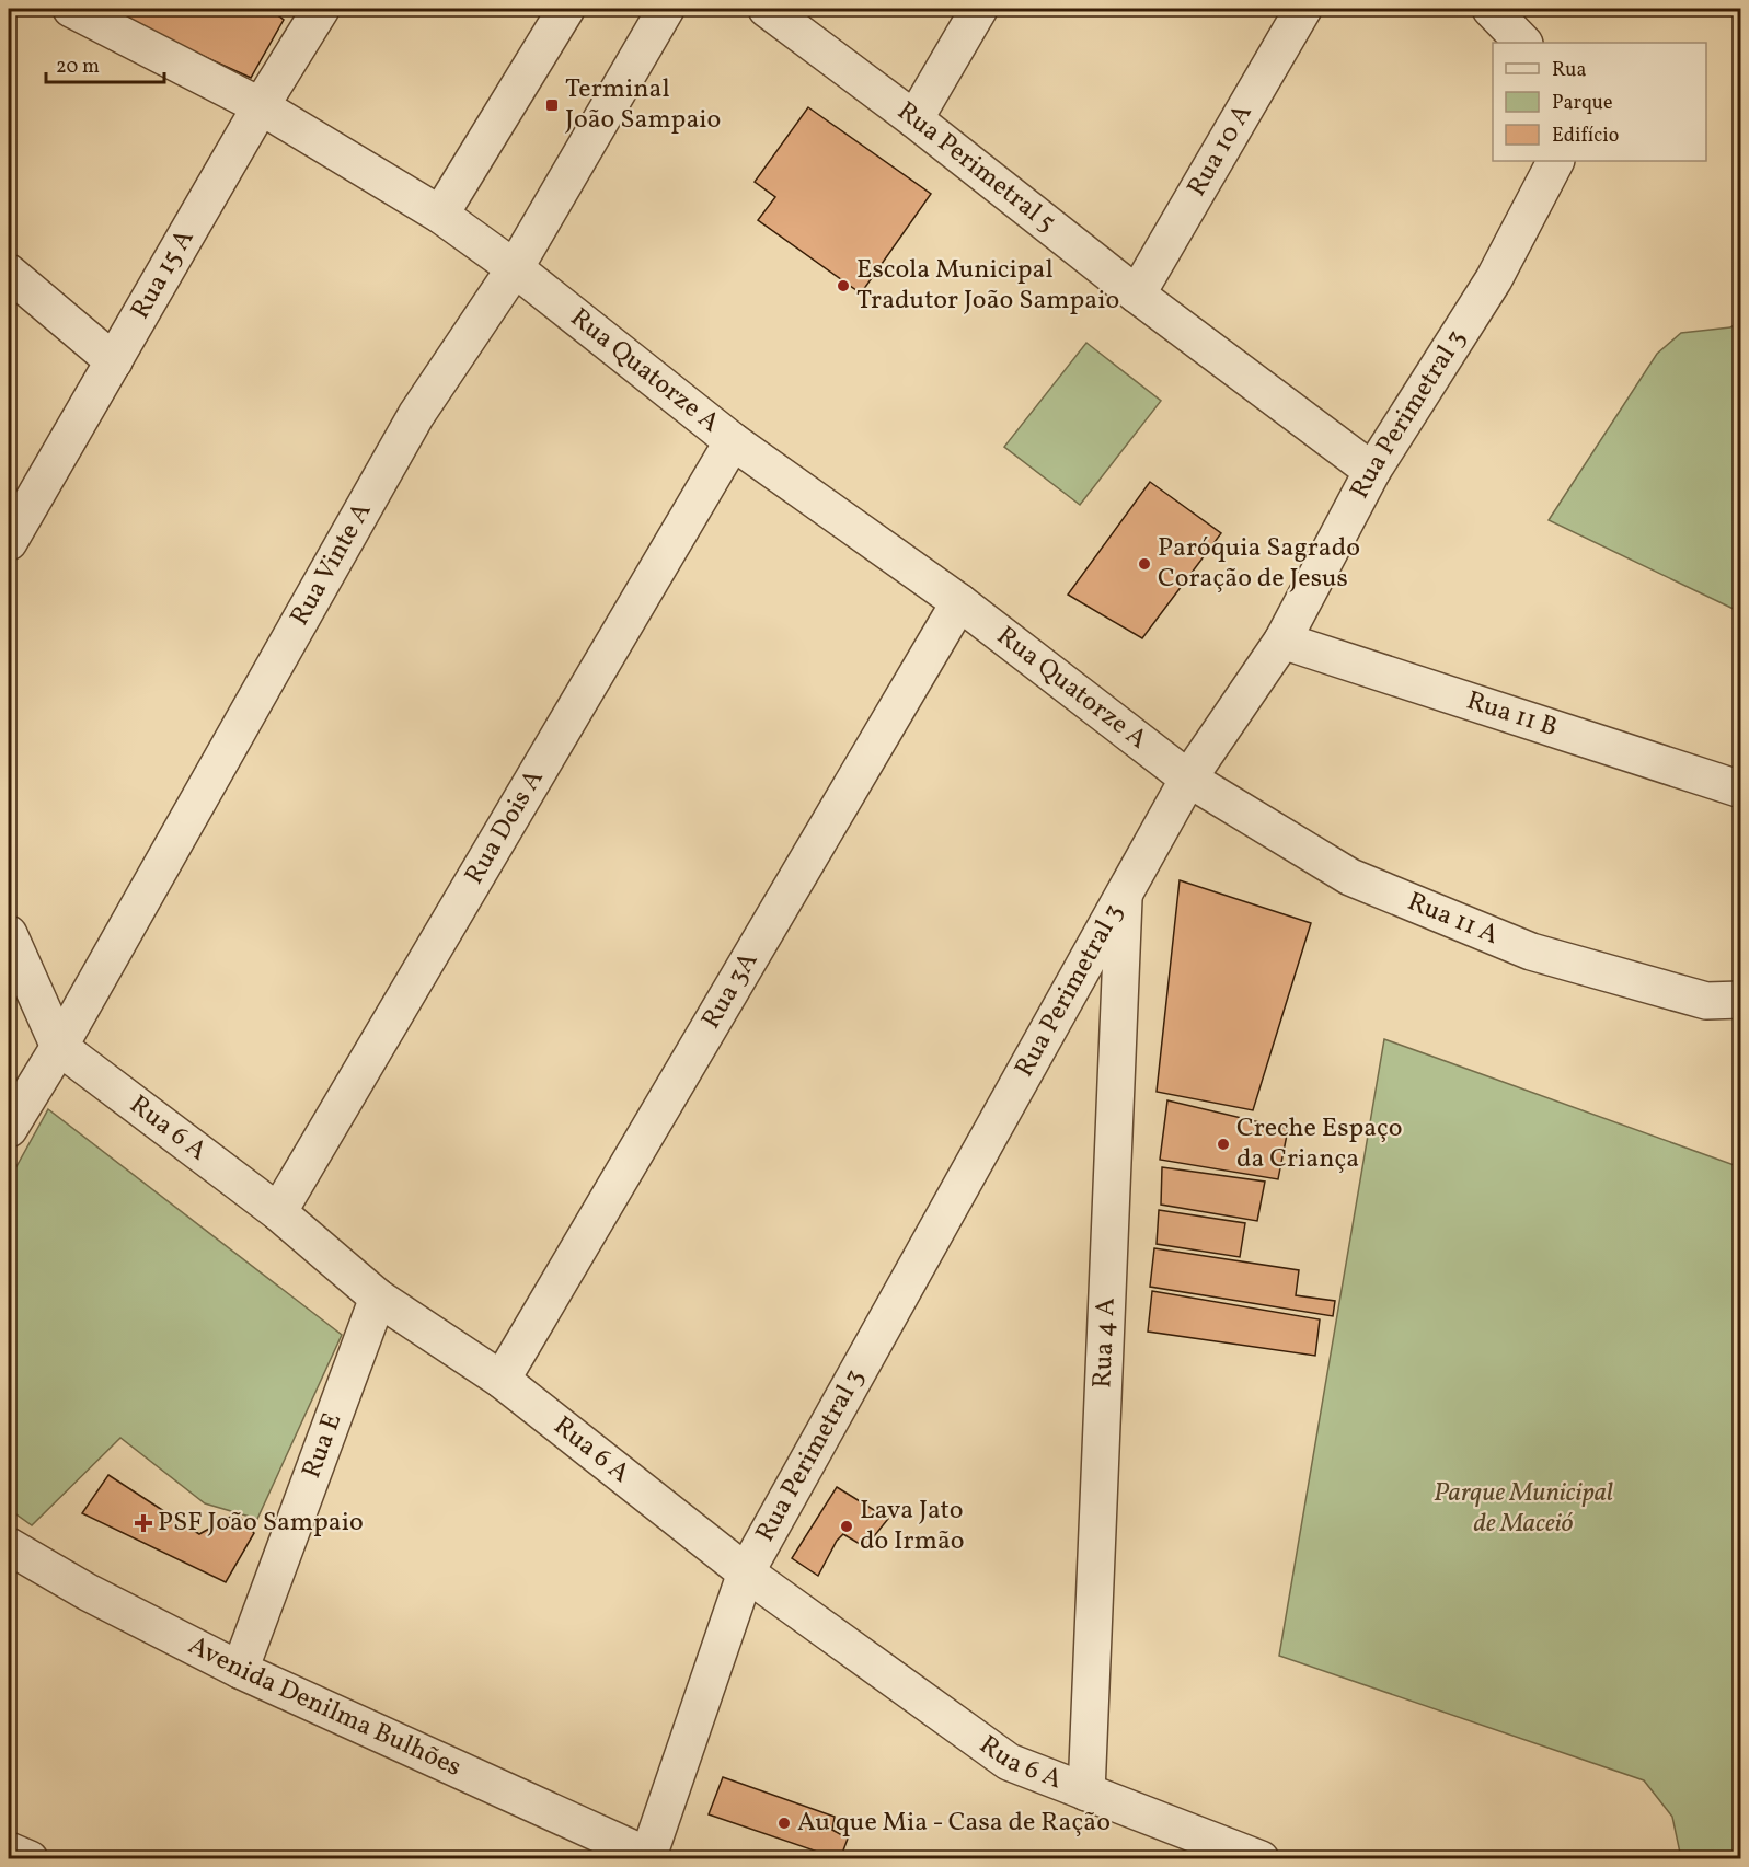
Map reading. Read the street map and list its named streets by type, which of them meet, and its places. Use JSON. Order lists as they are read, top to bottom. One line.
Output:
{"streets":{"street":["Rua 10 A","Rua Perimetral 5","Rua 15 A","Rua Quatorze A","Rua Perimetral 3","Rua Vinte A","Rua 11 B","Rua Dois A","Rua 11 A","Rua 3A","Rua 6 A","Rua 4 A","Rua E","Avenida Denilma Bulhões"]},"crossings":[["Rua 10 A","Rua Perimetral 5"],["Rua Perimetral 5","Rua Perimetral 3"],["Rua 15 A","Rua Quatorze A"],["Rua Quatorze A","Rua Perimetral 3"],["Rua Quatorze A","Rua Vinte A"],["Rua Quatorze A","Rua Dois A"],["Rua Quatorze A","Rua 11 A"],["Rua Quatorze A","Rua 3A"],["Rua Perimetral 3","Rua 11 B"],["Rua Perimetral 3","Rua 11 A"],["Rua Perimetral 3","Rua 6 A"],["Rua Perimetral 3","Rua 4 A"],["Rua Perimetral 3","Avenida Denilma Bulhões"],["Rua Vinte A","Rua 6 A"],["Rua Dois A","Rua 6 A"],["Rua 3A","Rua 6 A"],["Rua 6 A","Rua 4 A"],["Rua 6 A","Rua E"],["Rua E","Avenida Denilma Bulhões"]],"parks":["Parque Municipal de Maceió"],"places":{"transit":["Terminal João Sampaio"],"other":["Escola Municipal Tradutor João Sampaio","Paróquia Sagrado Coração de Jesus","Creche Espaço da Criança","Lava Jato do Irmão","Au que Mia - Casa de Ração"],"health":["PSF João Sampaio"]},"legend":["Rua","Parque","Edifício"],"scale_bar":"20 m"}
